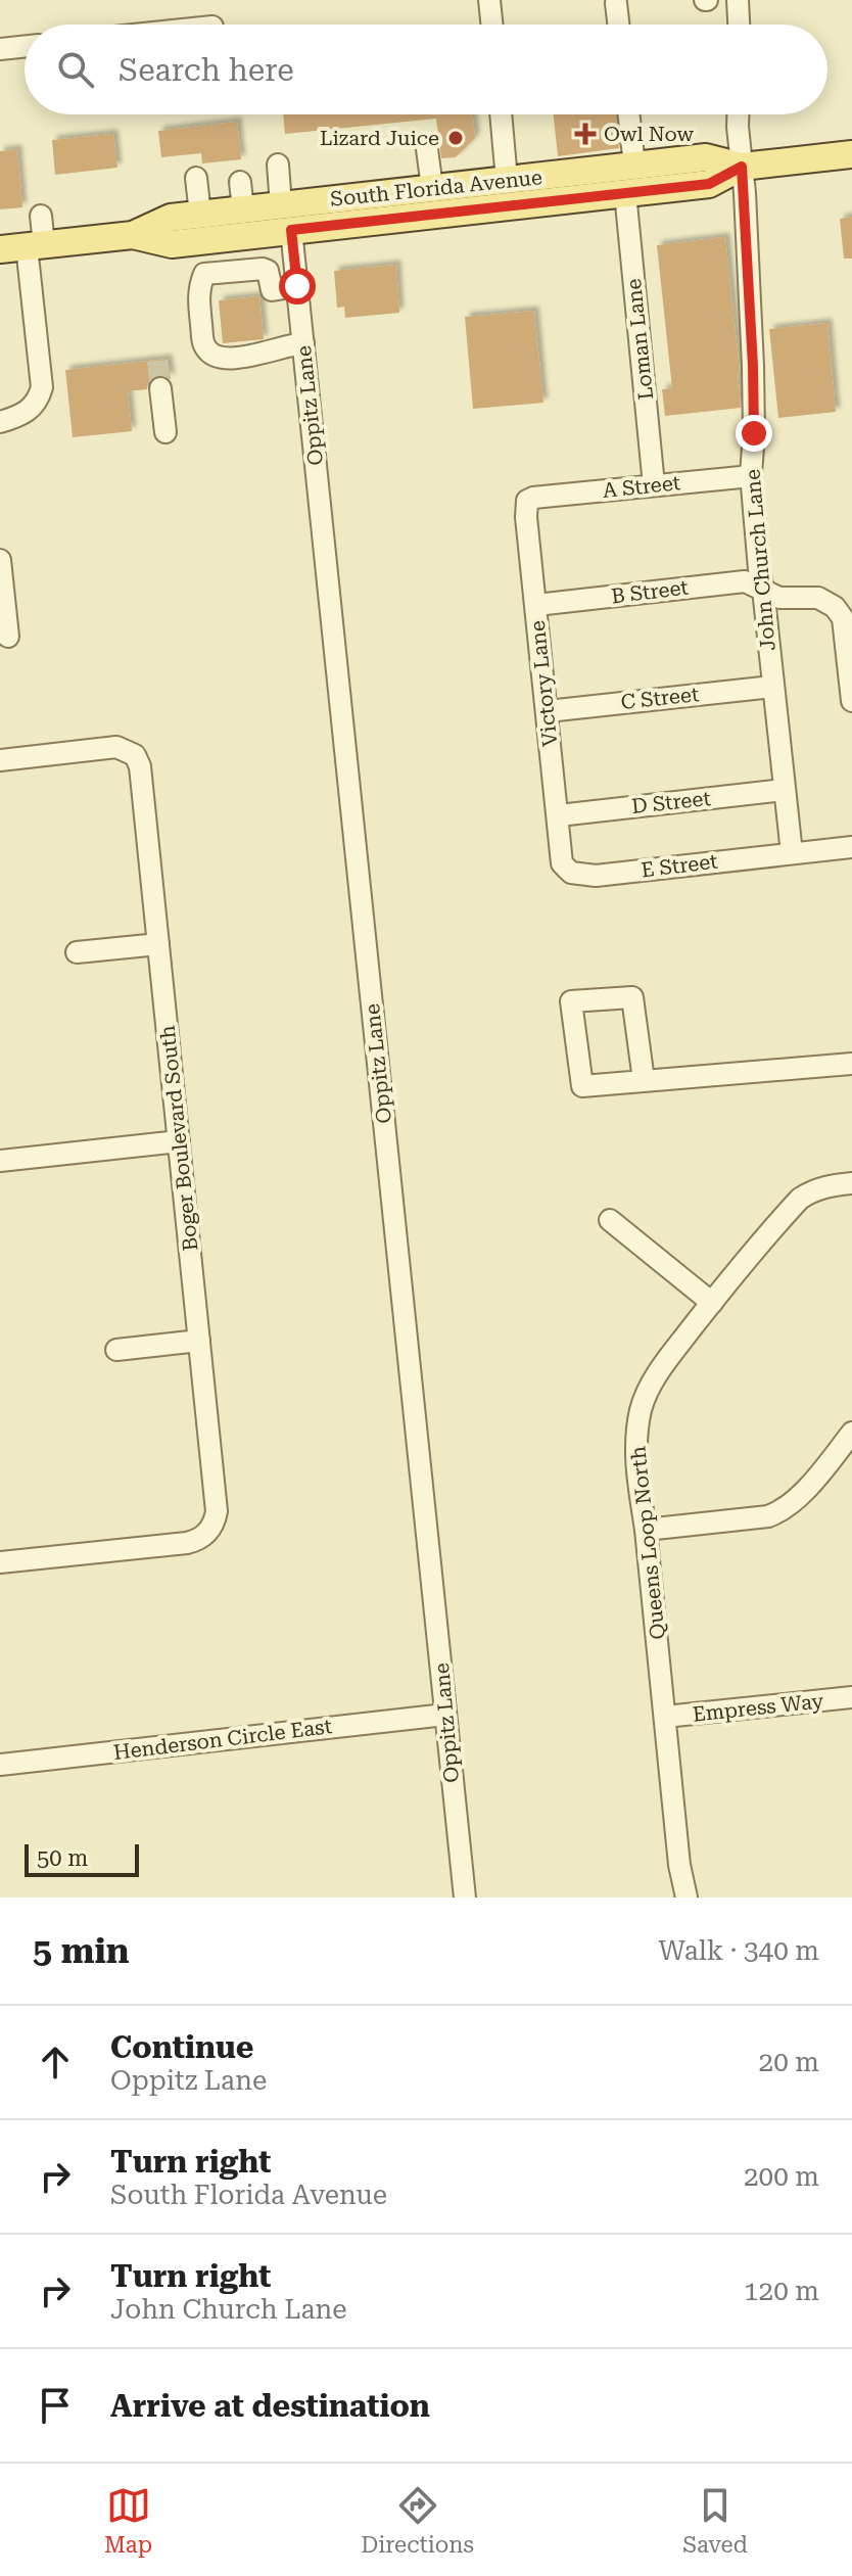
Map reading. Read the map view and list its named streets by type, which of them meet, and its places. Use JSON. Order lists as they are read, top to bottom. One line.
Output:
{"streets":{"main road":["South Florida Avenue"],"street":["Loman Lane","Oppitz Lane","A Street","John Church Lane","B Street","Victory Lane","C Street","D Street","E Street","Boger Boulevard South","Queens Loop North","Empress Way","Henderson Circle East"]},"crossings":[["South Florida Avenue","Loman Lane"],["South Florida Avenue","Oppitz Lane"],["South Florida Avenue","John Church Lane"],["Loman Lane","A Street"],["Oppitz Lane","Henderson Circle East"],["A Street","John Church Lane"],["A Street","Victory Lane"],["John Church Lane","B Street"],["John Church Lane","C Street"],["John Church Lane","D Street"],["John Church Lane","E Street"],["B Street","Victory Lane"],["Victory Lane","C Street"],["Victory Lane","D Street"],["Victory Lane","E Street"],["Queens Loop North","Empress Way"]],"places":{"health":["Owl Now"],"other":["Lizard Juice"]},"scale_bar":"50 m","page":{"search":"Search here","scale":"50 m","heading":["5 min","Walk · 340 m"],"list":[["Continue","Oppitz Lane","20 m"],["Turn right","South Florida Avenue","200 m"],["Turn right","John Church Lane","120 m"],"Arrive at destination"],"nav":["Map","Directions","Saved"]}}
